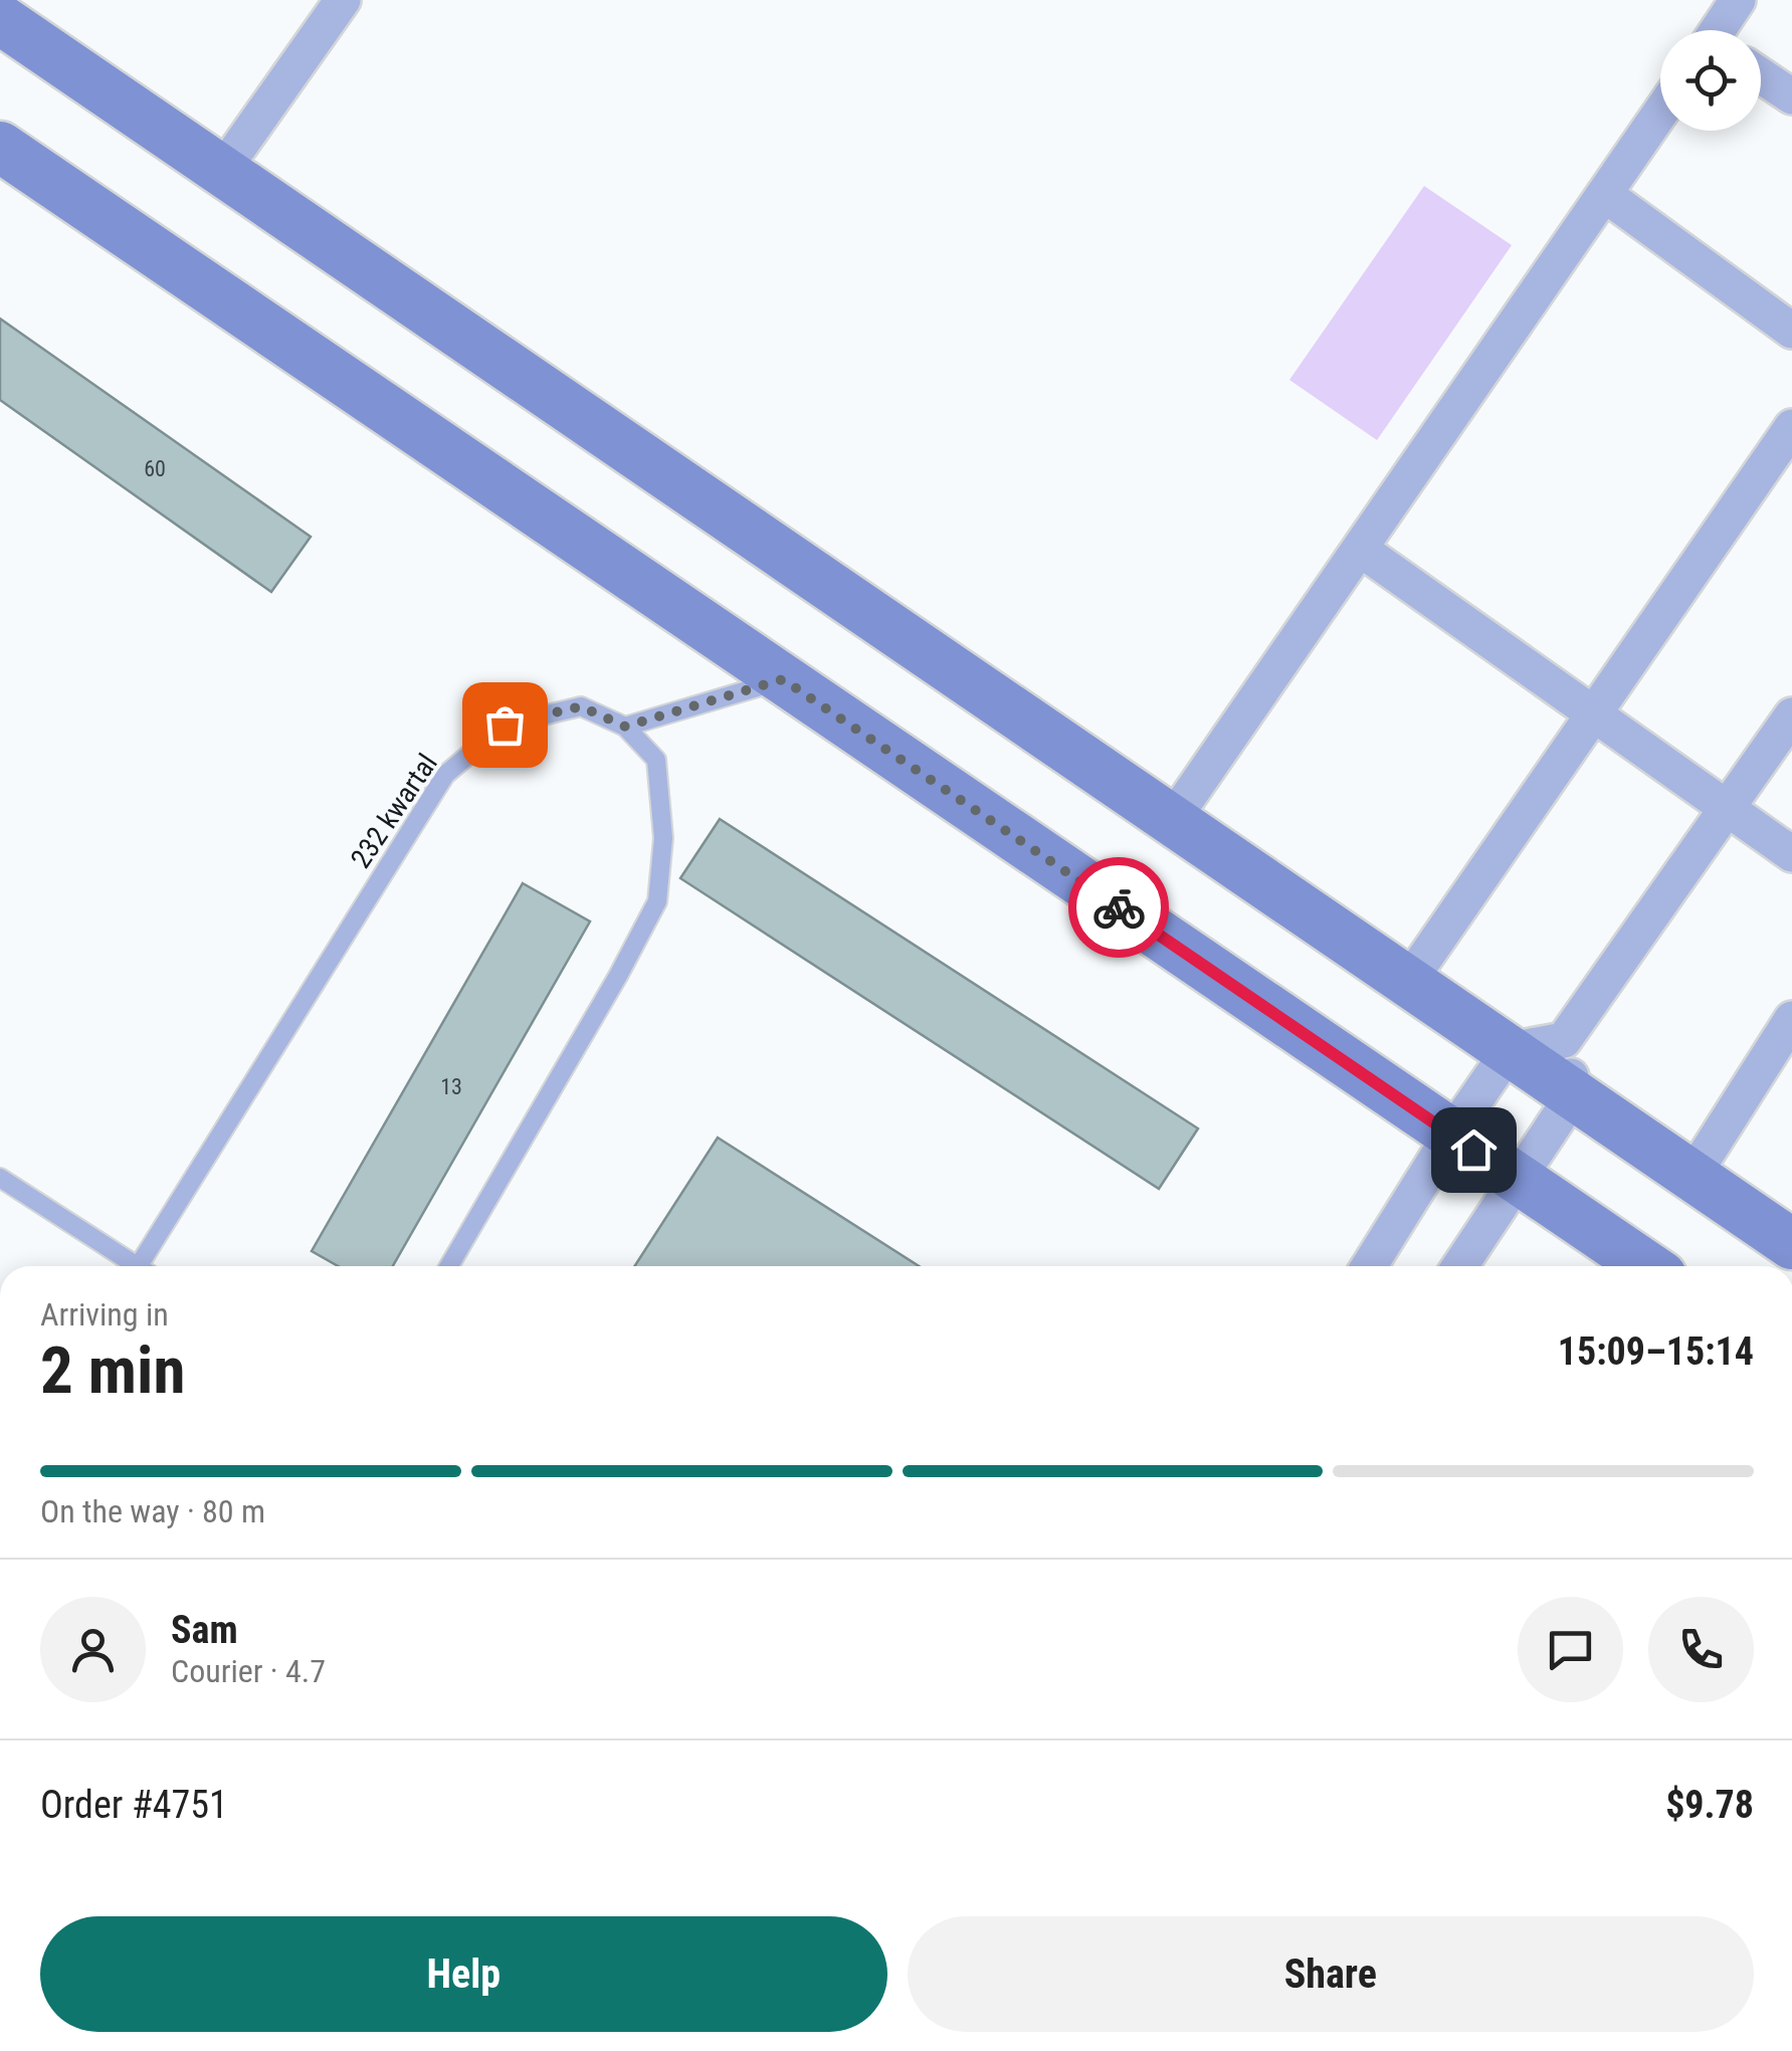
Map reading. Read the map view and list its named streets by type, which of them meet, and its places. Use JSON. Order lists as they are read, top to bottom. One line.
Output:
{"streets":{"lane":["232 kwartal"]},"house_numbers":["60","13"],"page":{"heading":["2 min","Arriving in","15:09–15:14"],"panel":["Sam","Courier · 4.7","Order #4751","$9.78"],"bar":"On the way · 80 m","buttons":["Help","Share"]}}
